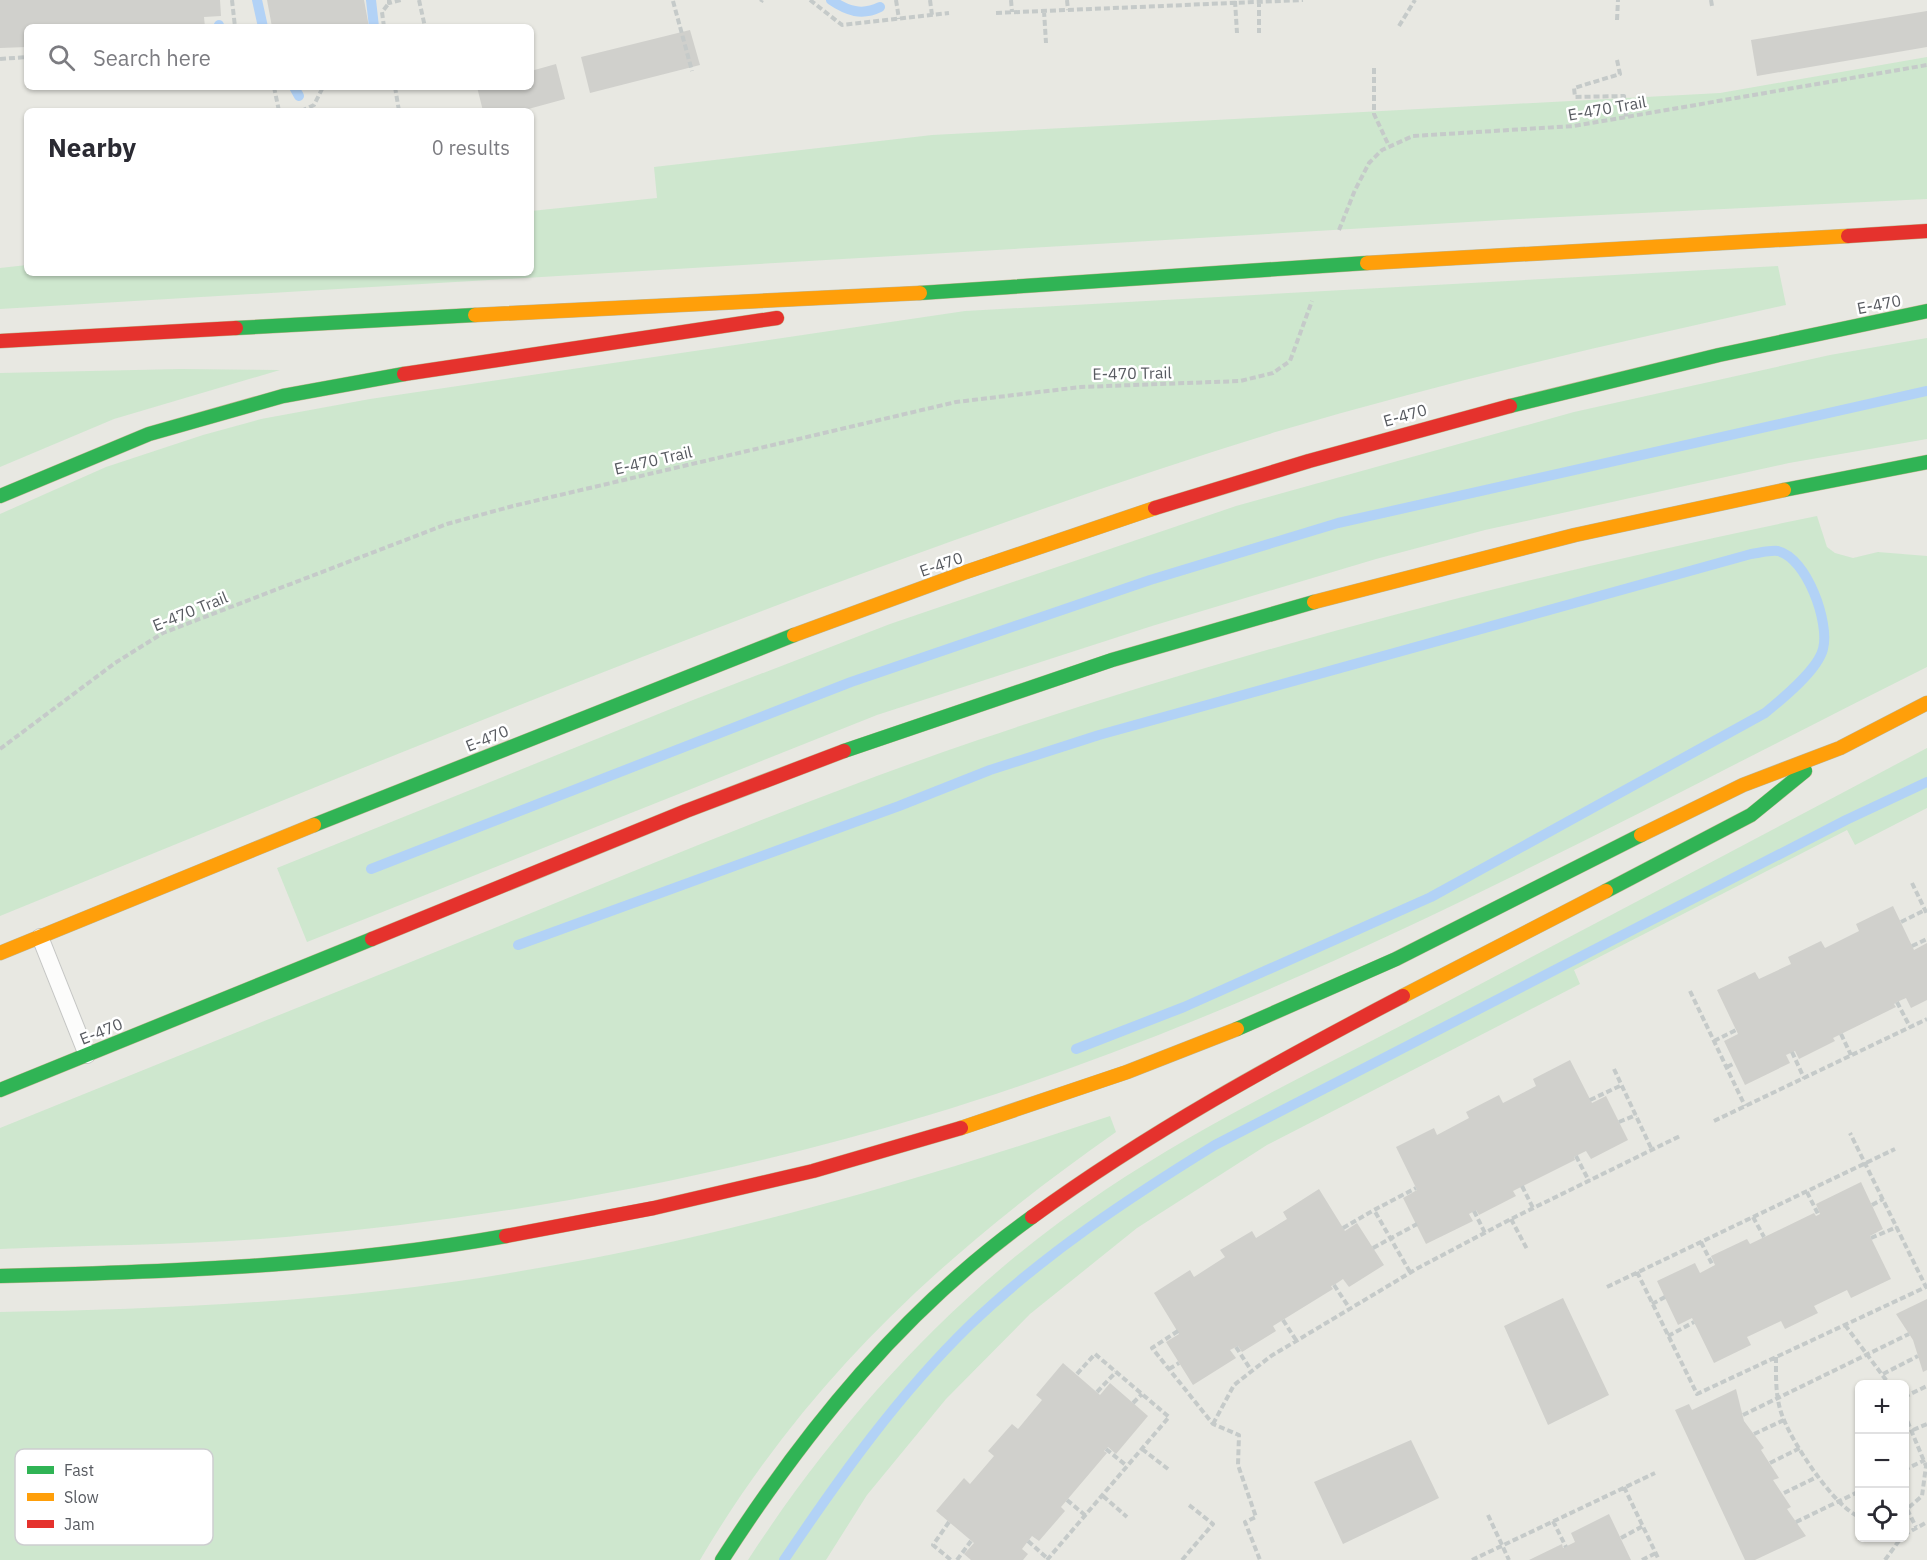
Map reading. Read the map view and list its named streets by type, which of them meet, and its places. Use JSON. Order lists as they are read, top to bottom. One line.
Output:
{"streets":{"highway":["E-470"],"path":["E-470 Trail"]},"legend":["Fast","Slow","Jam"],"page":{"search":"Search here","heading":["Nearby","0 results"],"map_buttons":["+","−"]}}
